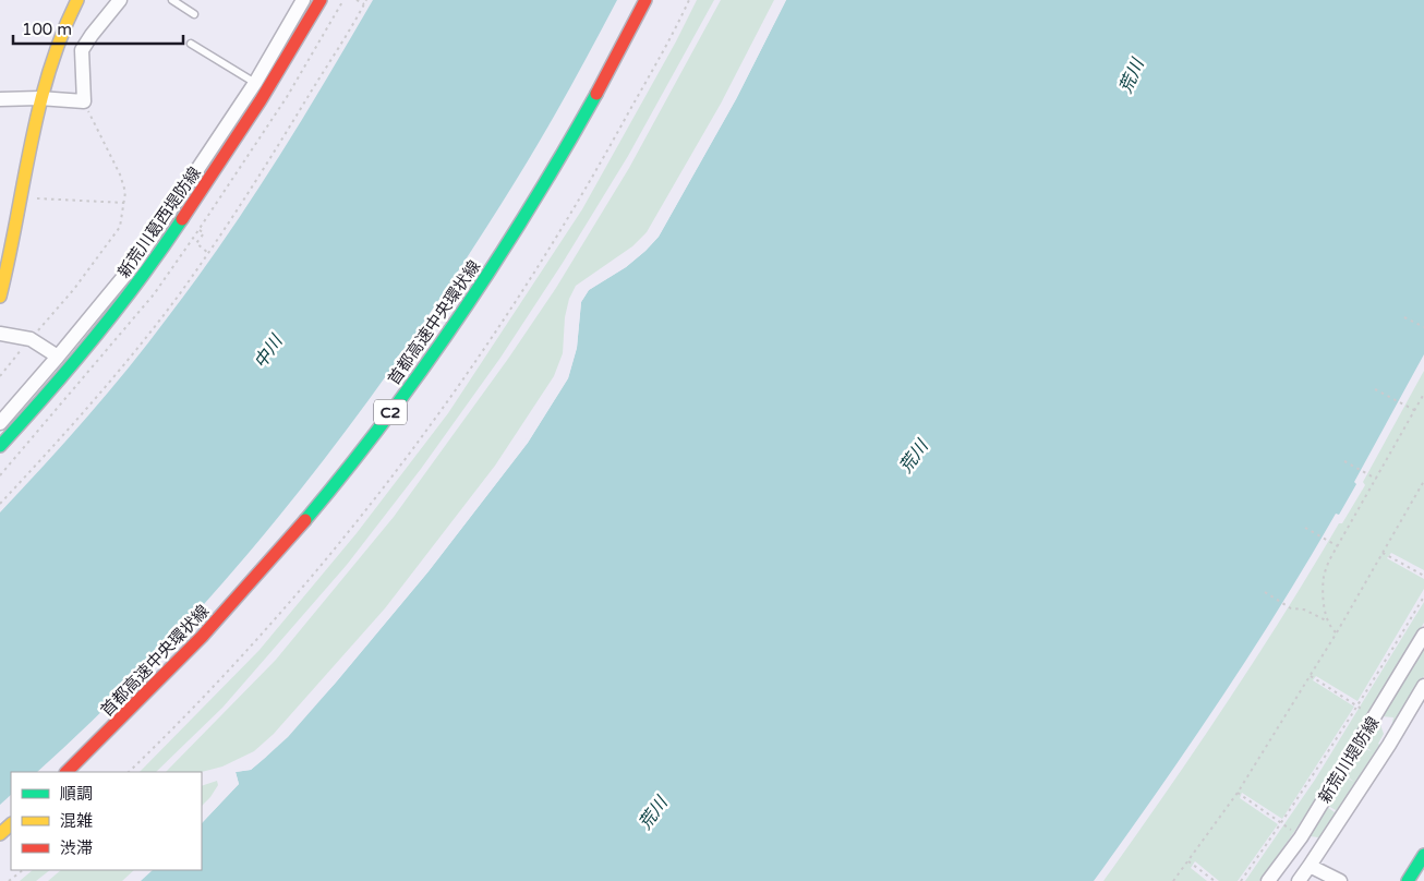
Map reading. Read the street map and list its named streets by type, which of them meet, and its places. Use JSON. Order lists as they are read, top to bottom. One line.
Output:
{"streets":{"main road":["新荒川葛西堤防線","首都高速中央環状線","C2"],"street":["新荒川堤防線"]},"water":["荒川","中川"],"legend":["順調","混雑","渋滞"],"scale_bar":"100 m"}
